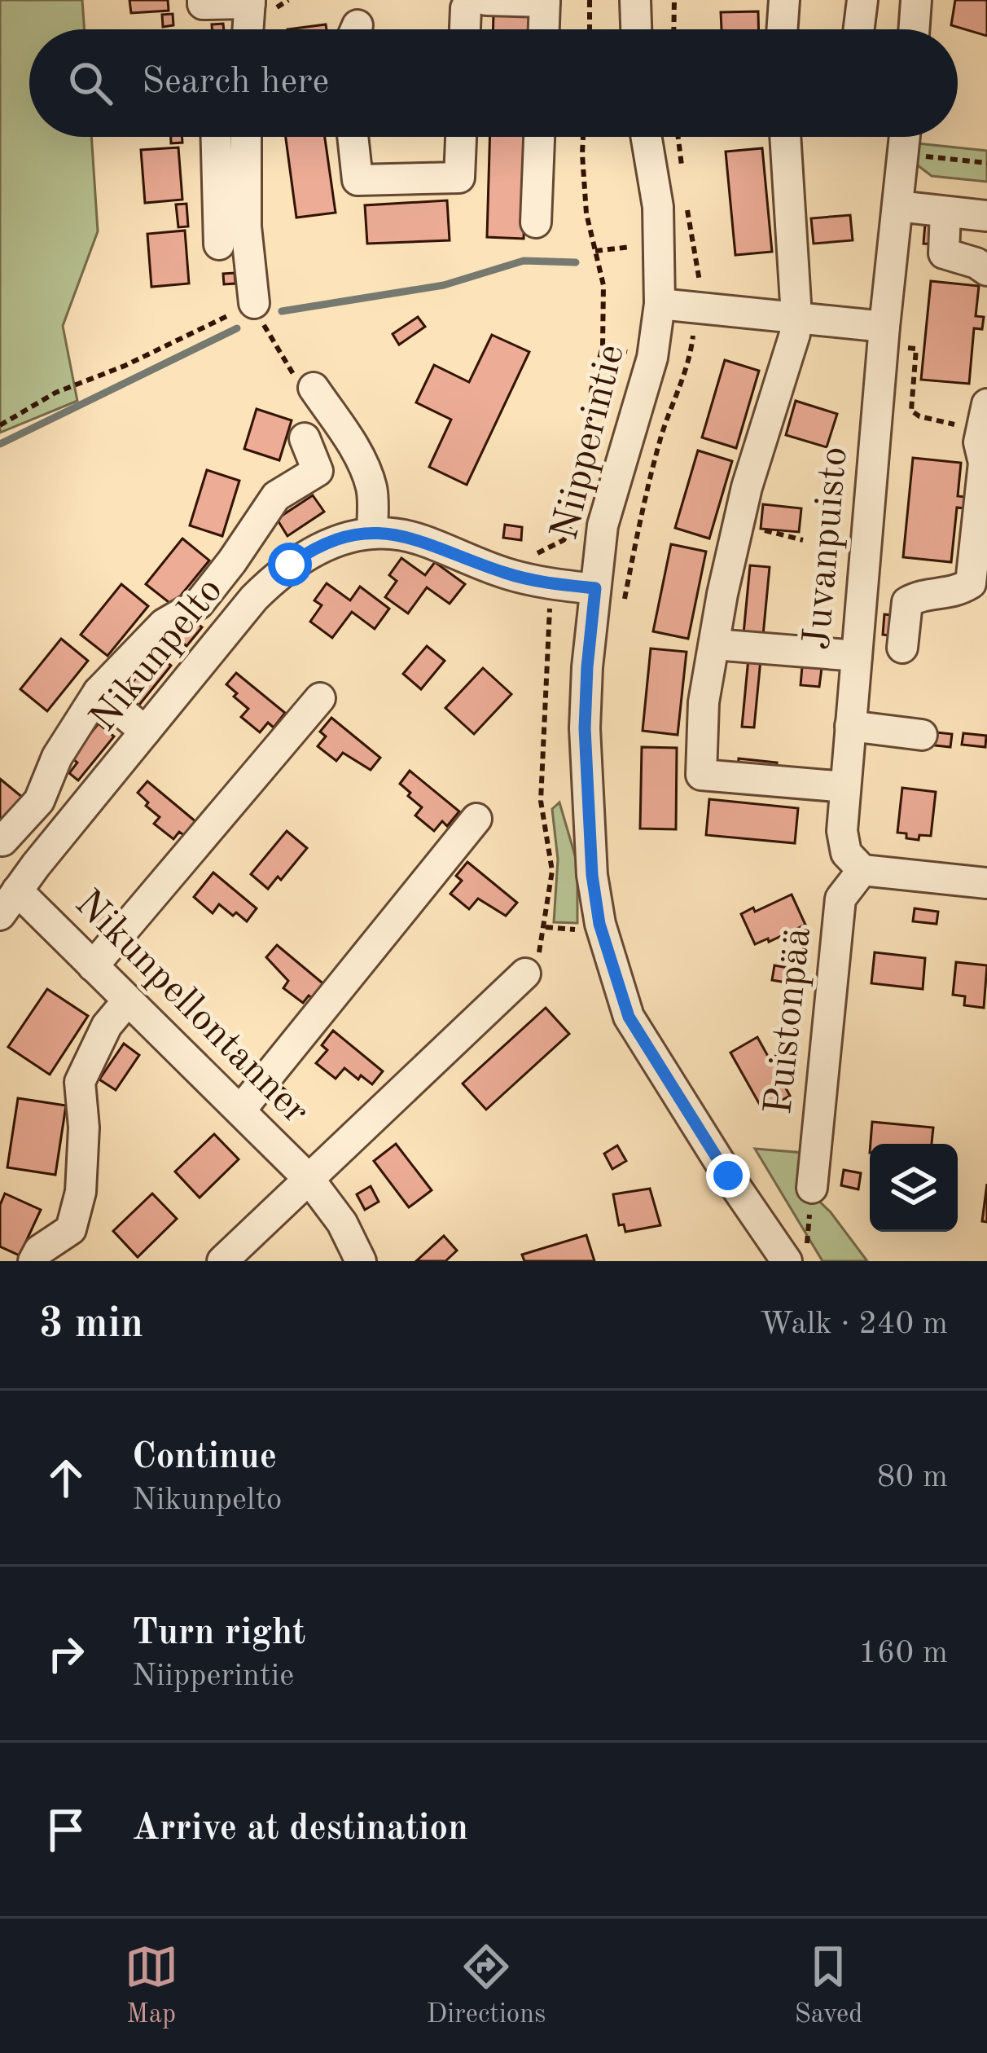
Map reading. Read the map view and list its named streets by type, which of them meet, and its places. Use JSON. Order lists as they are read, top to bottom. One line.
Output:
{"streets":{"street":["Niipperintie","Juvanpuisto","Nikunpelto","Nikunpellontanner","Puistonpää"]},"crossings":[["Niipperintie","Nikunpelto"],["Juvanpuisto","Puistonpää"],["Nikunpelto","Nikunpellontanner"]],"page":{"search":"Search here","heading":["3 min","Walk · 240 m"],"list":[["Continue","Nikunpelto","80 m"],["Turn right","Niipperintie","160 m"],"Arrive at destination"],"nav":["Map","Directions","Saved"]}}
